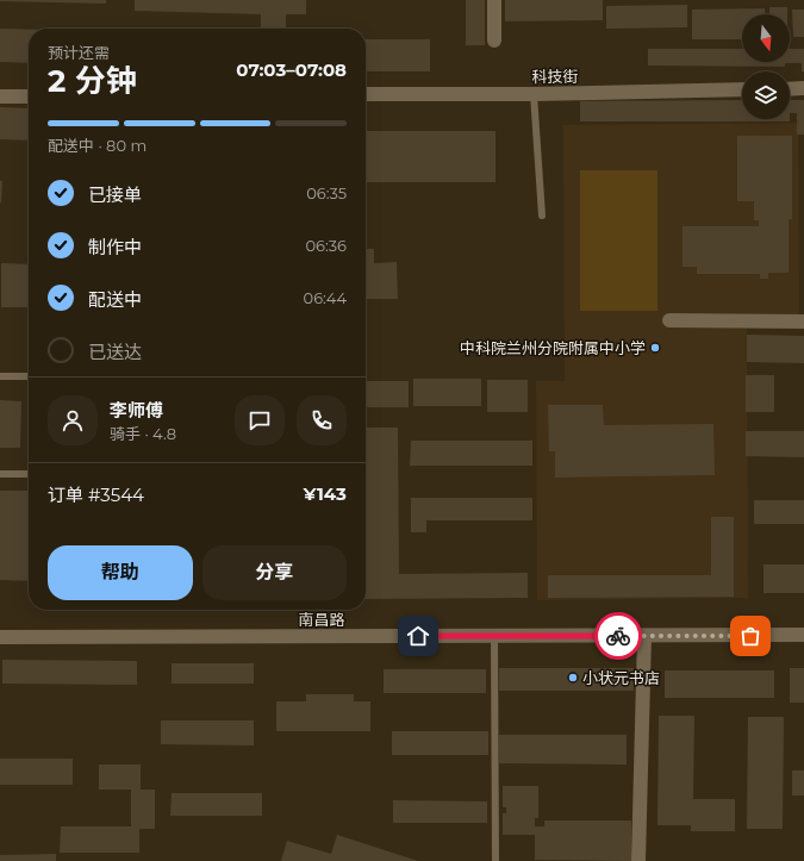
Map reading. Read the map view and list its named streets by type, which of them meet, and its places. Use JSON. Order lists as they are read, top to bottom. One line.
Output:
{"streets":{"street":["科技街","南昌路"]},"places":["中科院兰州分院附属中小学","小状元书店"],"north":"bottom","page":{"heading":["2 分钟","预计还需","07:03–07:08"],"panel":["李师傅","骑手 · 4.8","订单 #3544","¥143"],"bar":"配送中 · 80 m","list":[["已接单","06:35"],["制作中","06:36"],["配送中","06:44"],"已送达"],"buttons":["帮助","分享"]}}
